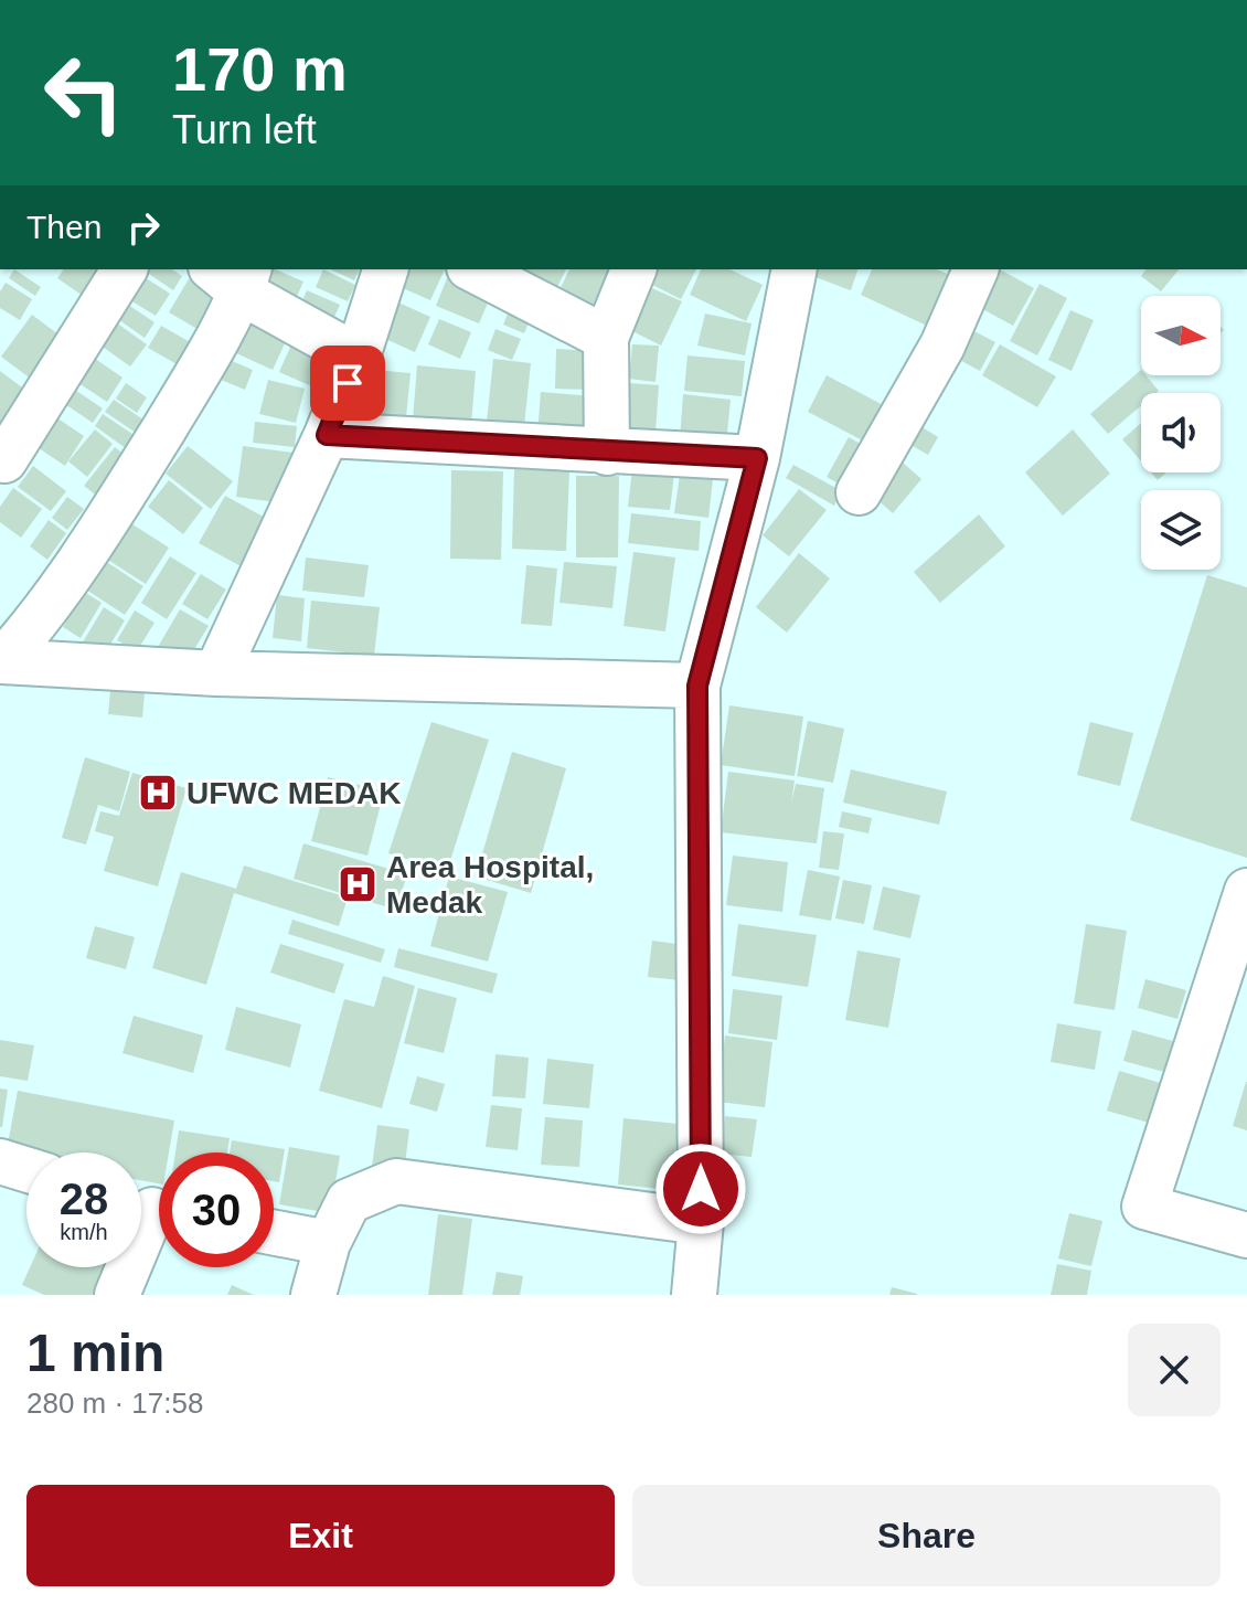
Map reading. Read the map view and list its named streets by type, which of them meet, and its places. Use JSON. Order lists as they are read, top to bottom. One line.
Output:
{"places":{"hospital":["UFWC MEDAK","Area Hospital, Medak"]},"north":"right","page":{"turn":["170 m","Turn left"],"then":"Then","speed":"28 km/h","limit":"30","heading":["1 min","280 m · 17:58"],"buttons":["Exit","Share"]}}
